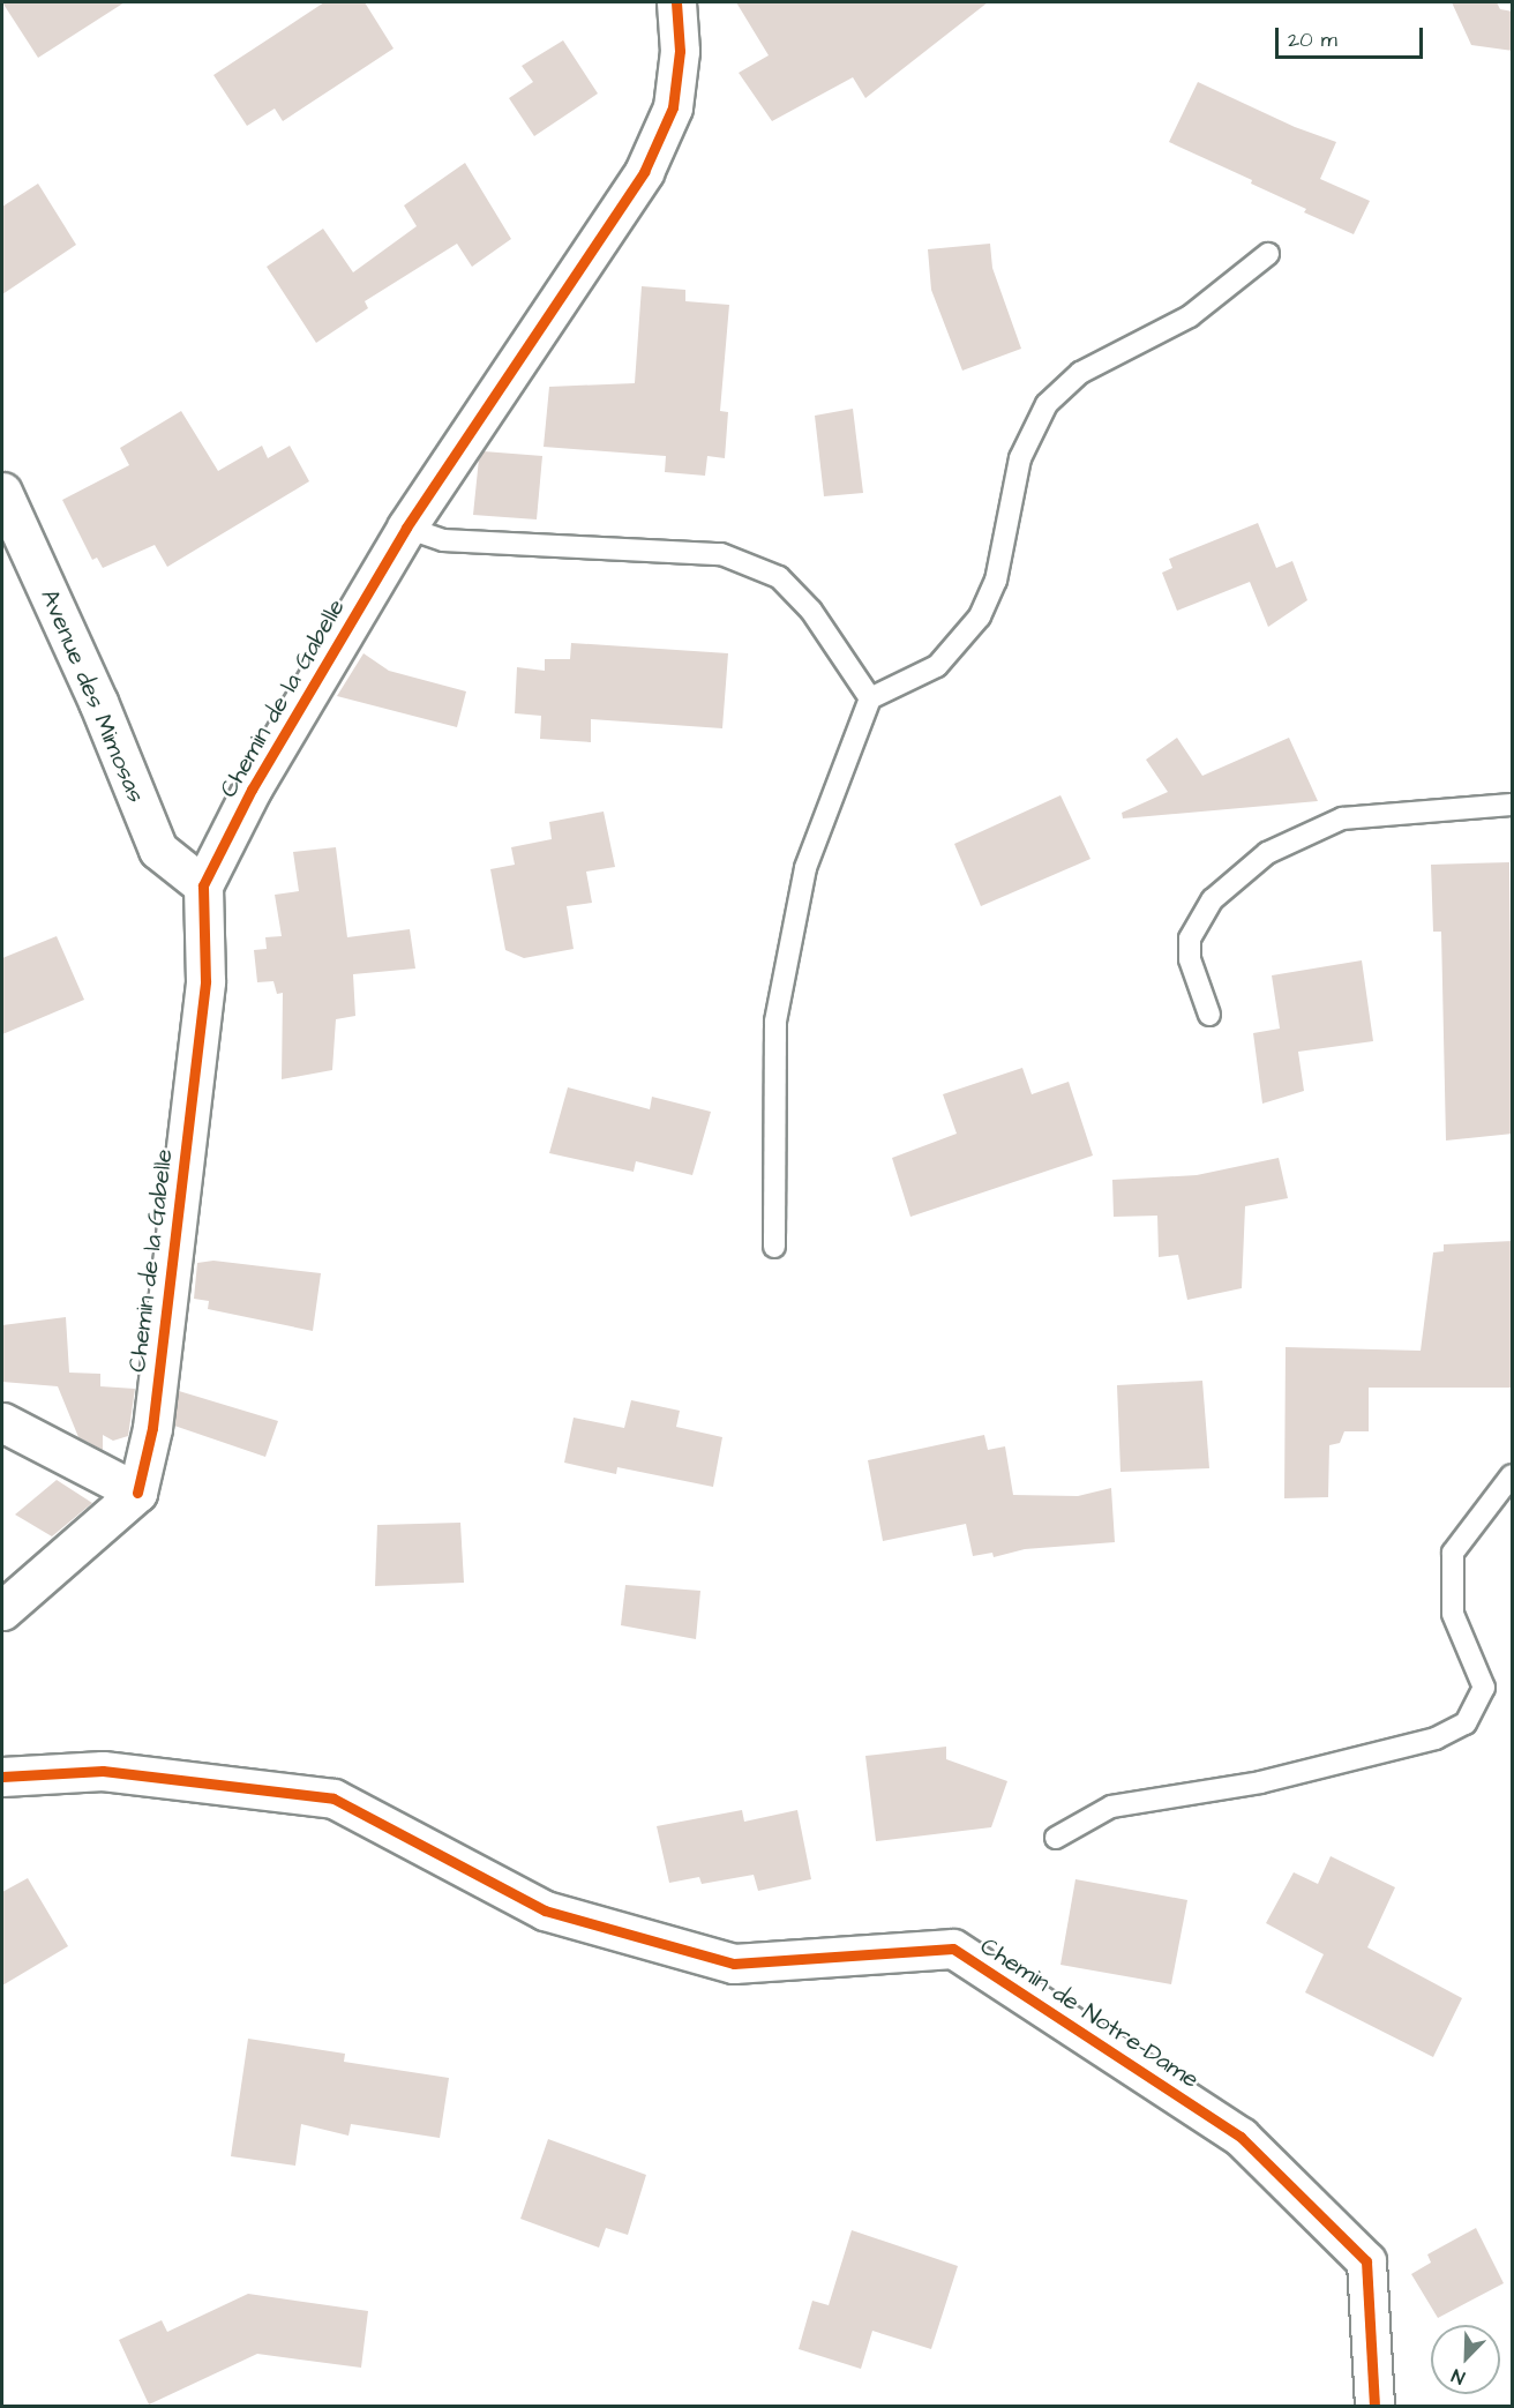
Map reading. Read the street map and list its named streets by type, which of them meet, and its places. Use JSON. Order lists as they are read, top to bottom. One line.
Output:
{"streets":{"street":["Avenue des Mimosas","Chemin de la Gabelle","Chemin de Notre-Dame"]},"crossings":[["Avenue des Mimosas","Chemin de la Gabelle"]],"scale_bar":"20 m","north":"bottom left"}
